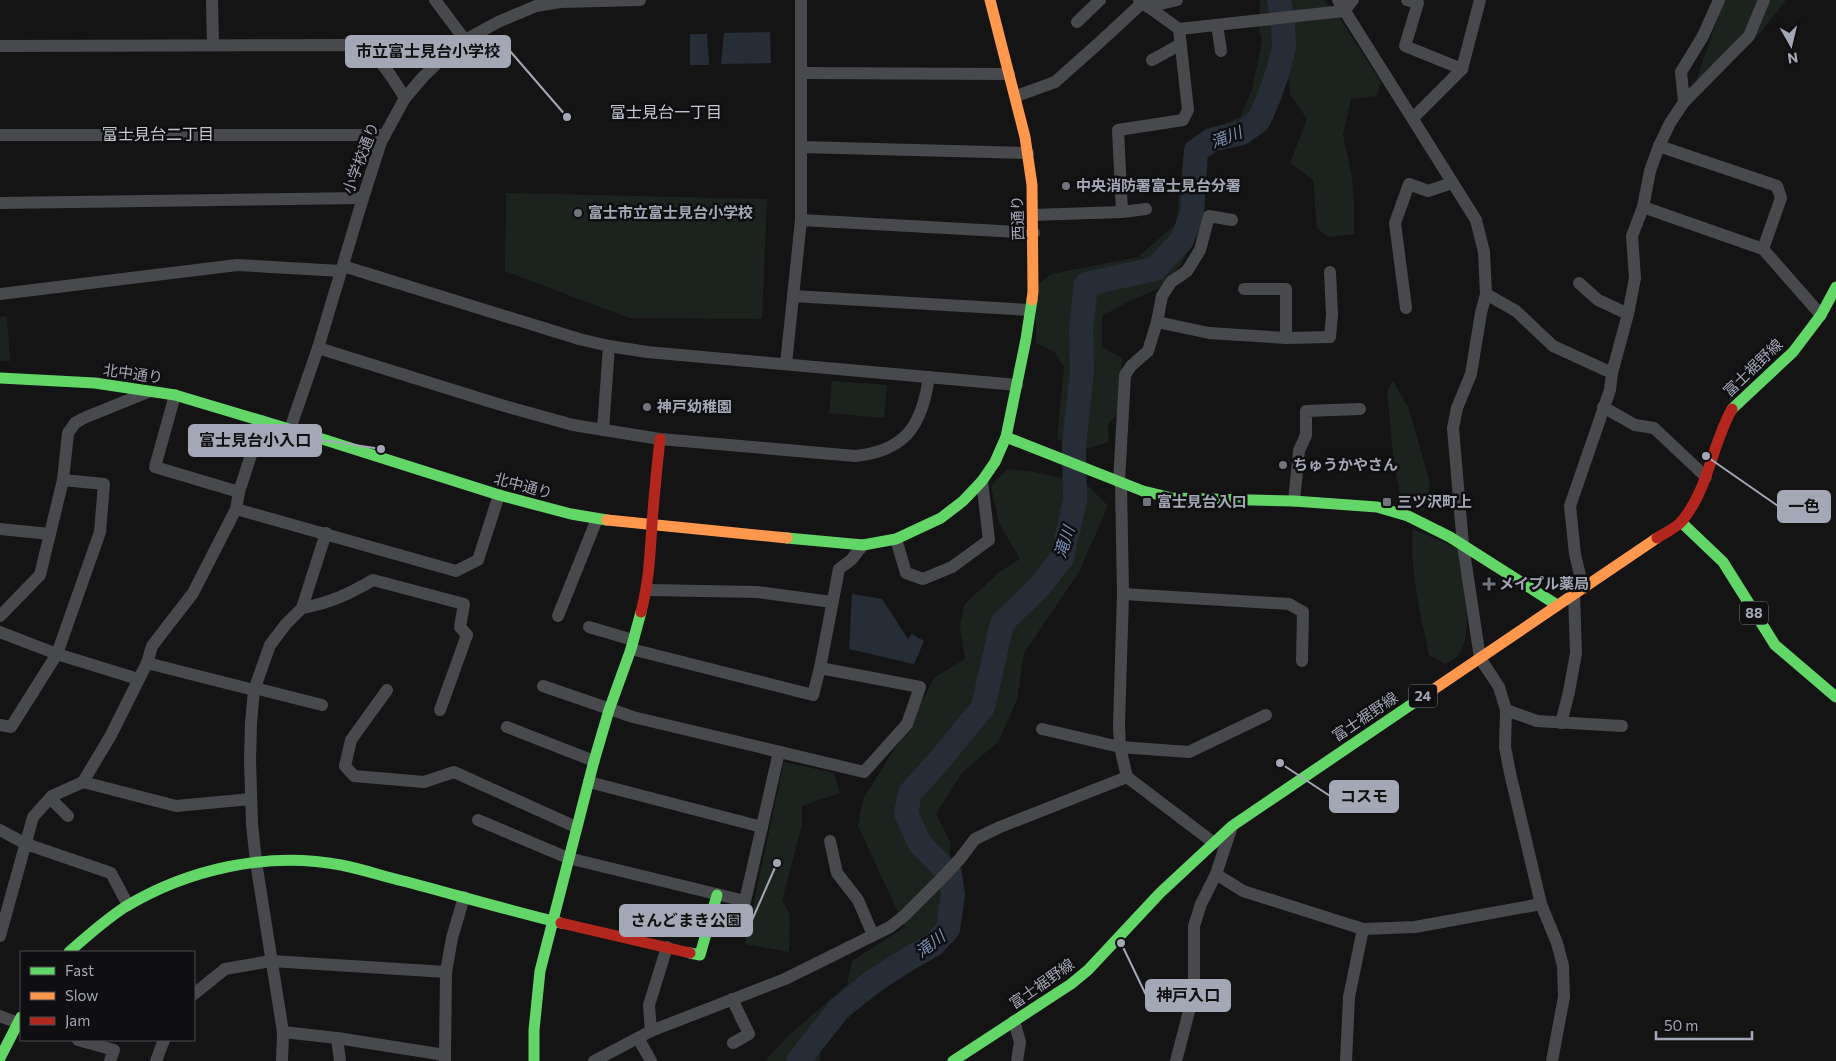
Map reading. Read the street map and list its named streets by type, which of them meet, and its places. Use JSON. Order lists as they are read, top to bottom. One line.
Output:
{"streets":{"street":["小学校通り","西通り","富士裾野線","北中通り","88","24"]},"crossings":[["小学校通り","北中通り"],["西通り","北中通り"],["富士裾野線","88"]],"districts":["富士見台一丁目","富士見台二丁目"],"water":["滝川"],"places":{"other":["市立富士見台小学校","中央消防署富士見台分署","富士市立富士見台小学校","神戸幼稚園","富士見台小入口","一色","ちゅうかやさん","コスモ","さんどまき公園","神戸入口"],"transit":["富士見台入口","三ツ沢町上"],"health":["メイプル薬局"]},"legend":["Fast","Slow","Jam"],"scale_bar":"50 m","north":"bottom"}
